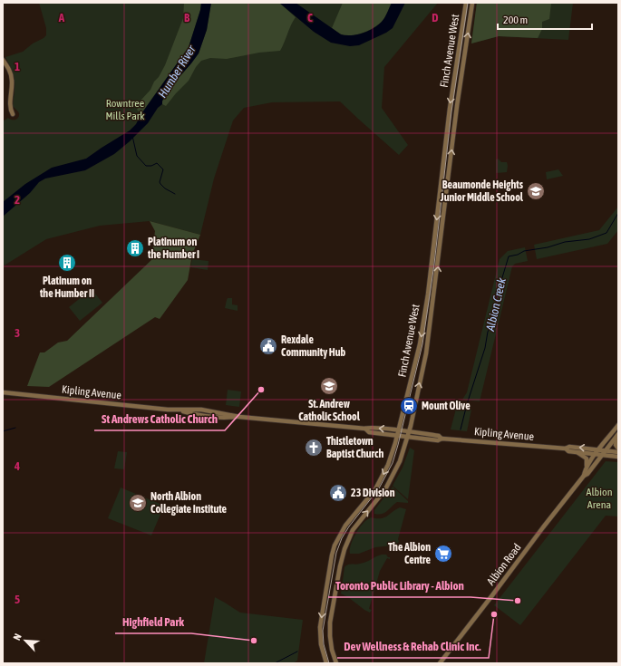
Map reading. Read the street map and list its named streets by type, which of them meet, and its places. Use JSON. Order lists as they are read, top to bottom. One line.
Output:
{"streets":{"main road":["Finch Avenue West","Kipling Avenue","Albion Road"]},"crossings":[["Finch Avenue West","Kipling Avenue"],["Kipling Avenue","Albion Road"]],"water":["Humber River","Albion Creek"],"parks":["Rowntree Mills Park","Albion Arena"],"places":{"school or university":["Beaumonde Heights Junior Middle School","St. Andrew Catholic School","North Albion Collegiate Institute"],"building":["Platinum on the Humber I","Platinum on the Humber II"],"public building":["Rexdale Community Hub","23 Division"],"other":["St Andrews Catholic Church","Toronto Public Library - Albion","Dev Wellness & Rehab Clinic Inc.","Highfield Park"],"station":["Mount Olive"],"church":["Thistletown Baptist Church"],"supermarket":["The Albion Centre"]},"scale_bar":"200 m","north":"top left","grid":{"columns":["A","B","C","D"],"rows":["1","2","3","4","5"]}}
